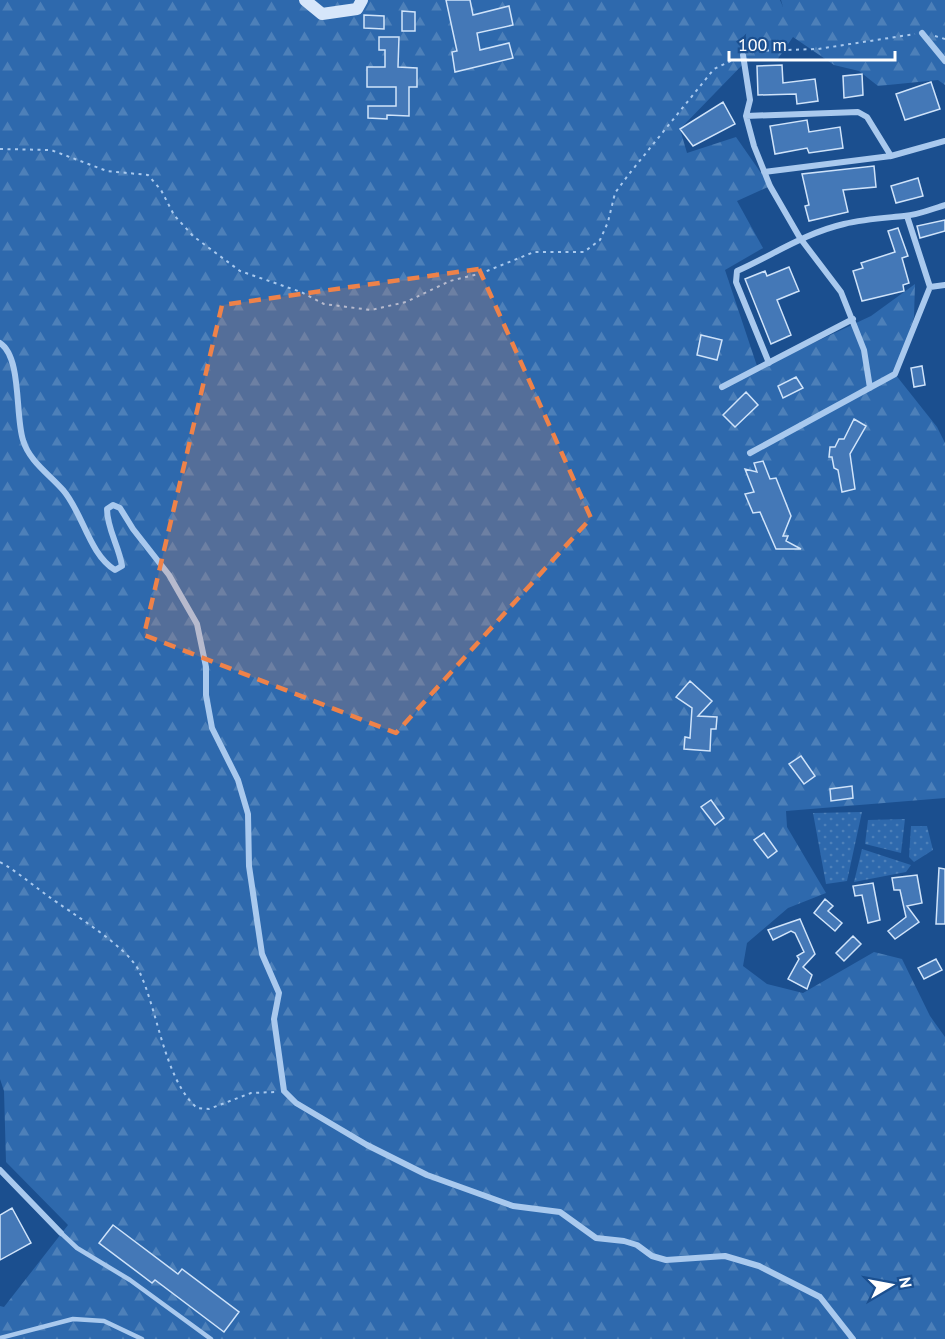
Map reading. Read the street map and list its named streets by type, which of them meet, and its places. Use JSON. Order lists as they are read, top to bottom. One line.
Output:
{"scale_bar":"100 m","north":"right"}
